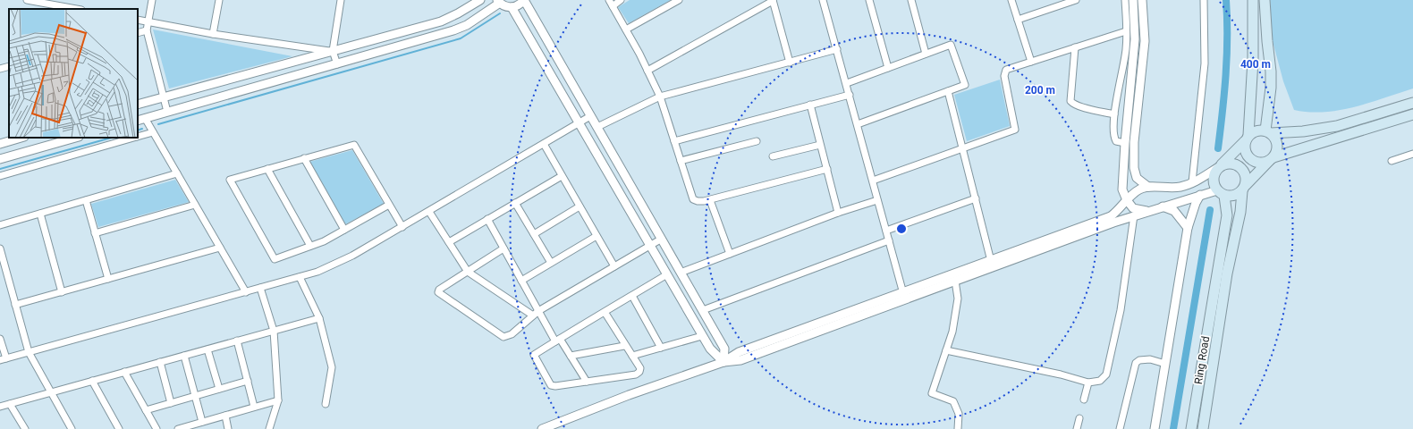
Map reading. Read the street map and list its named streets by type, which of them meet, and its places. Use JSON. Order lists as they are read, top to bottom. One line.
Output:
{"streets":{"main road":["Ring Road"]},"rings":["400 m","200 m"]}
